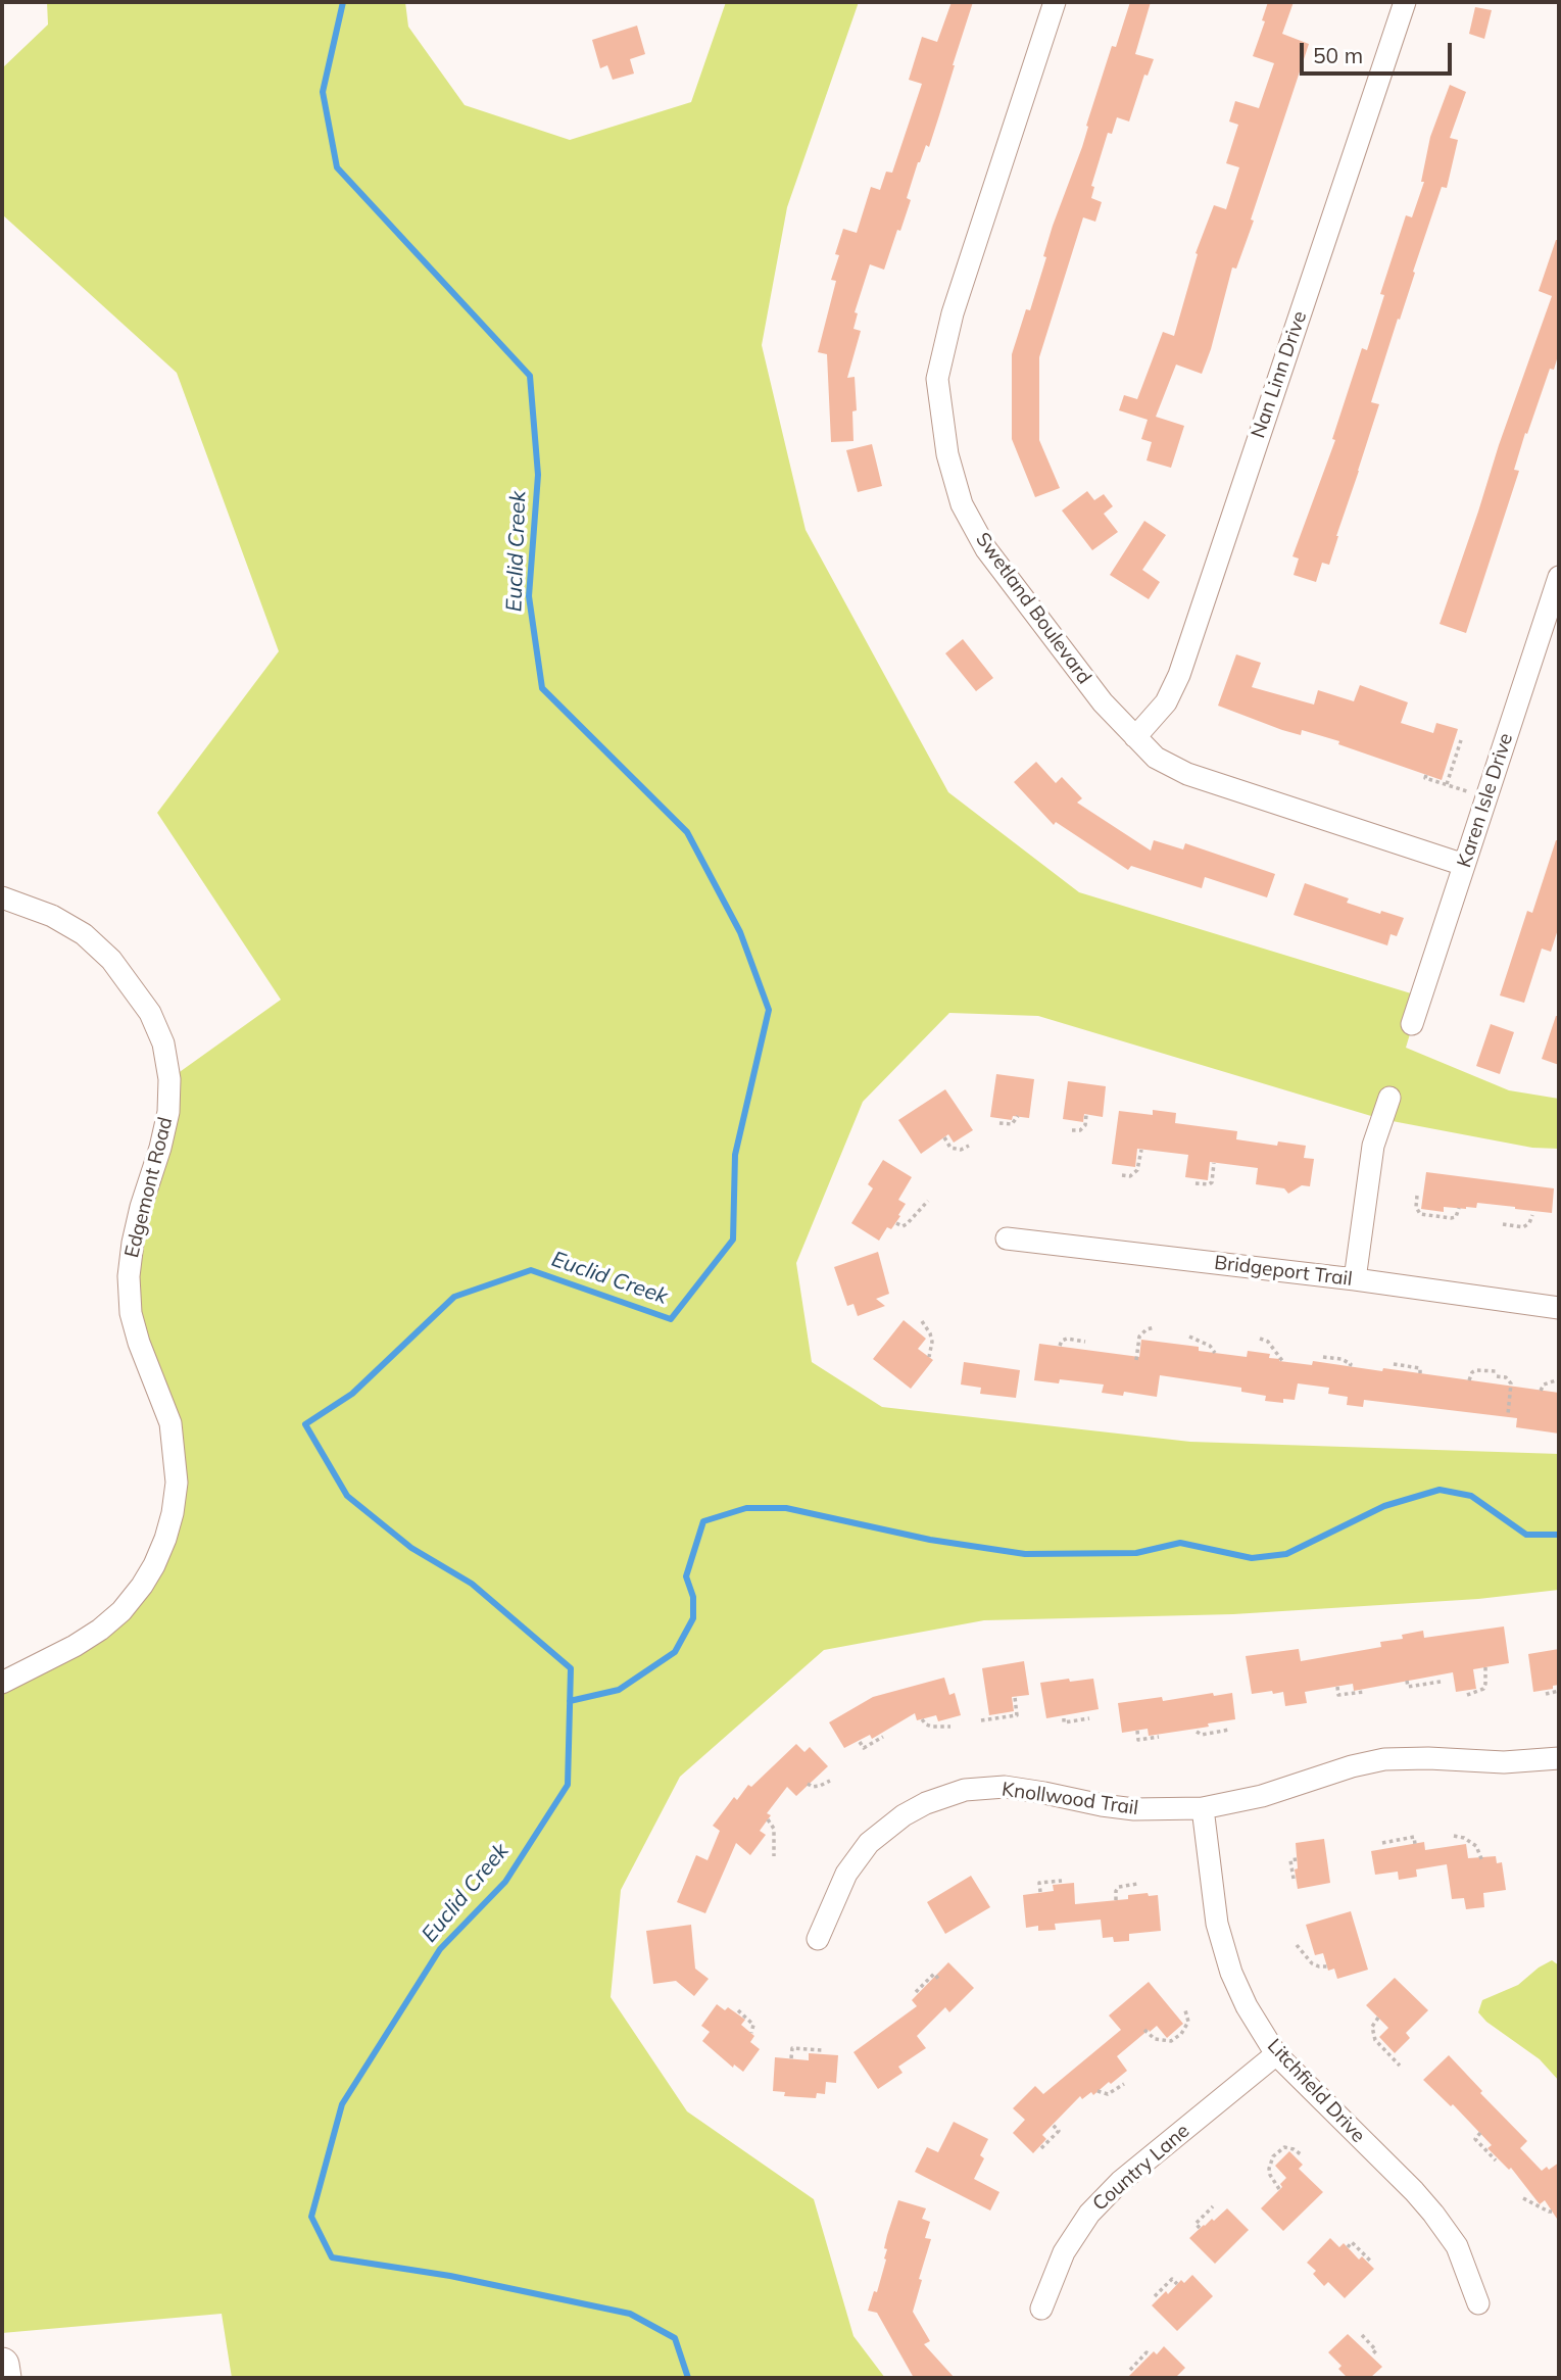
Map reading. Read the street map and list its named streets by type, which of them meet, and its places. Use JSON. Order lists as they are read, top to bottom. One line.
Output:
{"streets":{"street":["Nan Linn Drive","Swetland Boulevard","Karen Isle Drive","Edgemont Road","Bridgeport Trail","Knollwood Trail","Litchfield Drive","Country Lane"]},"crossings":[["Nan Linn Drive","Swetland Boulevard"],["Swetland Boulevard","Karen Isle Drive"],["Knollwood Trail","Litchfield Drive"],["Litchfield Drive","Country Lane"]],"water":["Euclid Creek"],"scale_bar":"50 m"}
